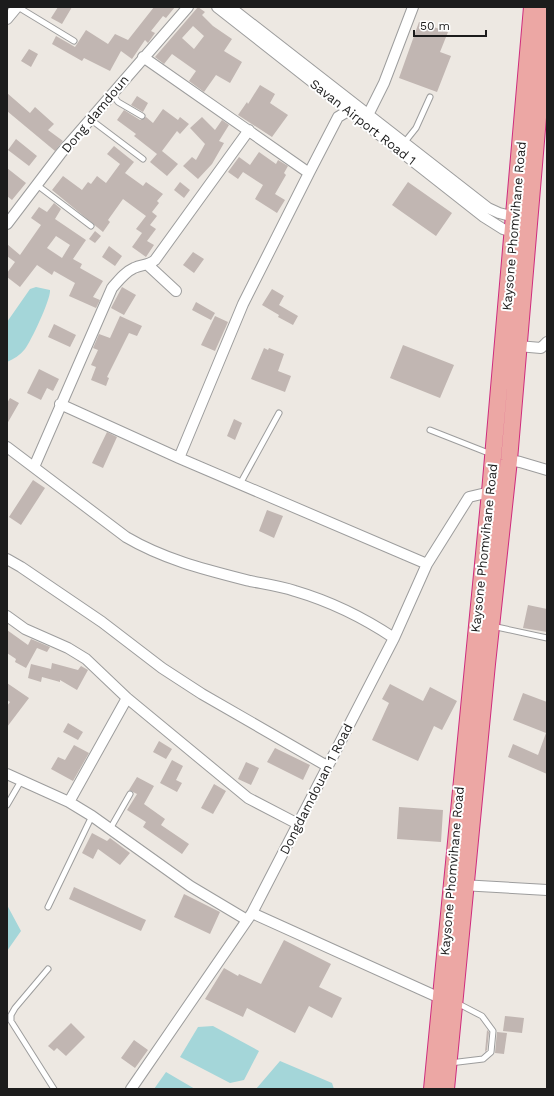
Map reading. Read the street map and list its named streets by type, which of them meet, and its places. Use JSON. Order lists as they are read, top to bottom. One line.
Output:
{"streets":{"highway":["Kaysone Phomvihane Road"],"street":["Dong damdoun","Savan Airport Road 1","Dongdamdouan 1 Road"]},"crossings":[["Savan Airport Road 1","Kaysone Phomvihane Road"],["Kaysone Phomvihane Road","Dongdamdouan 1 Road"]],"scale_bar":"50 m"}
